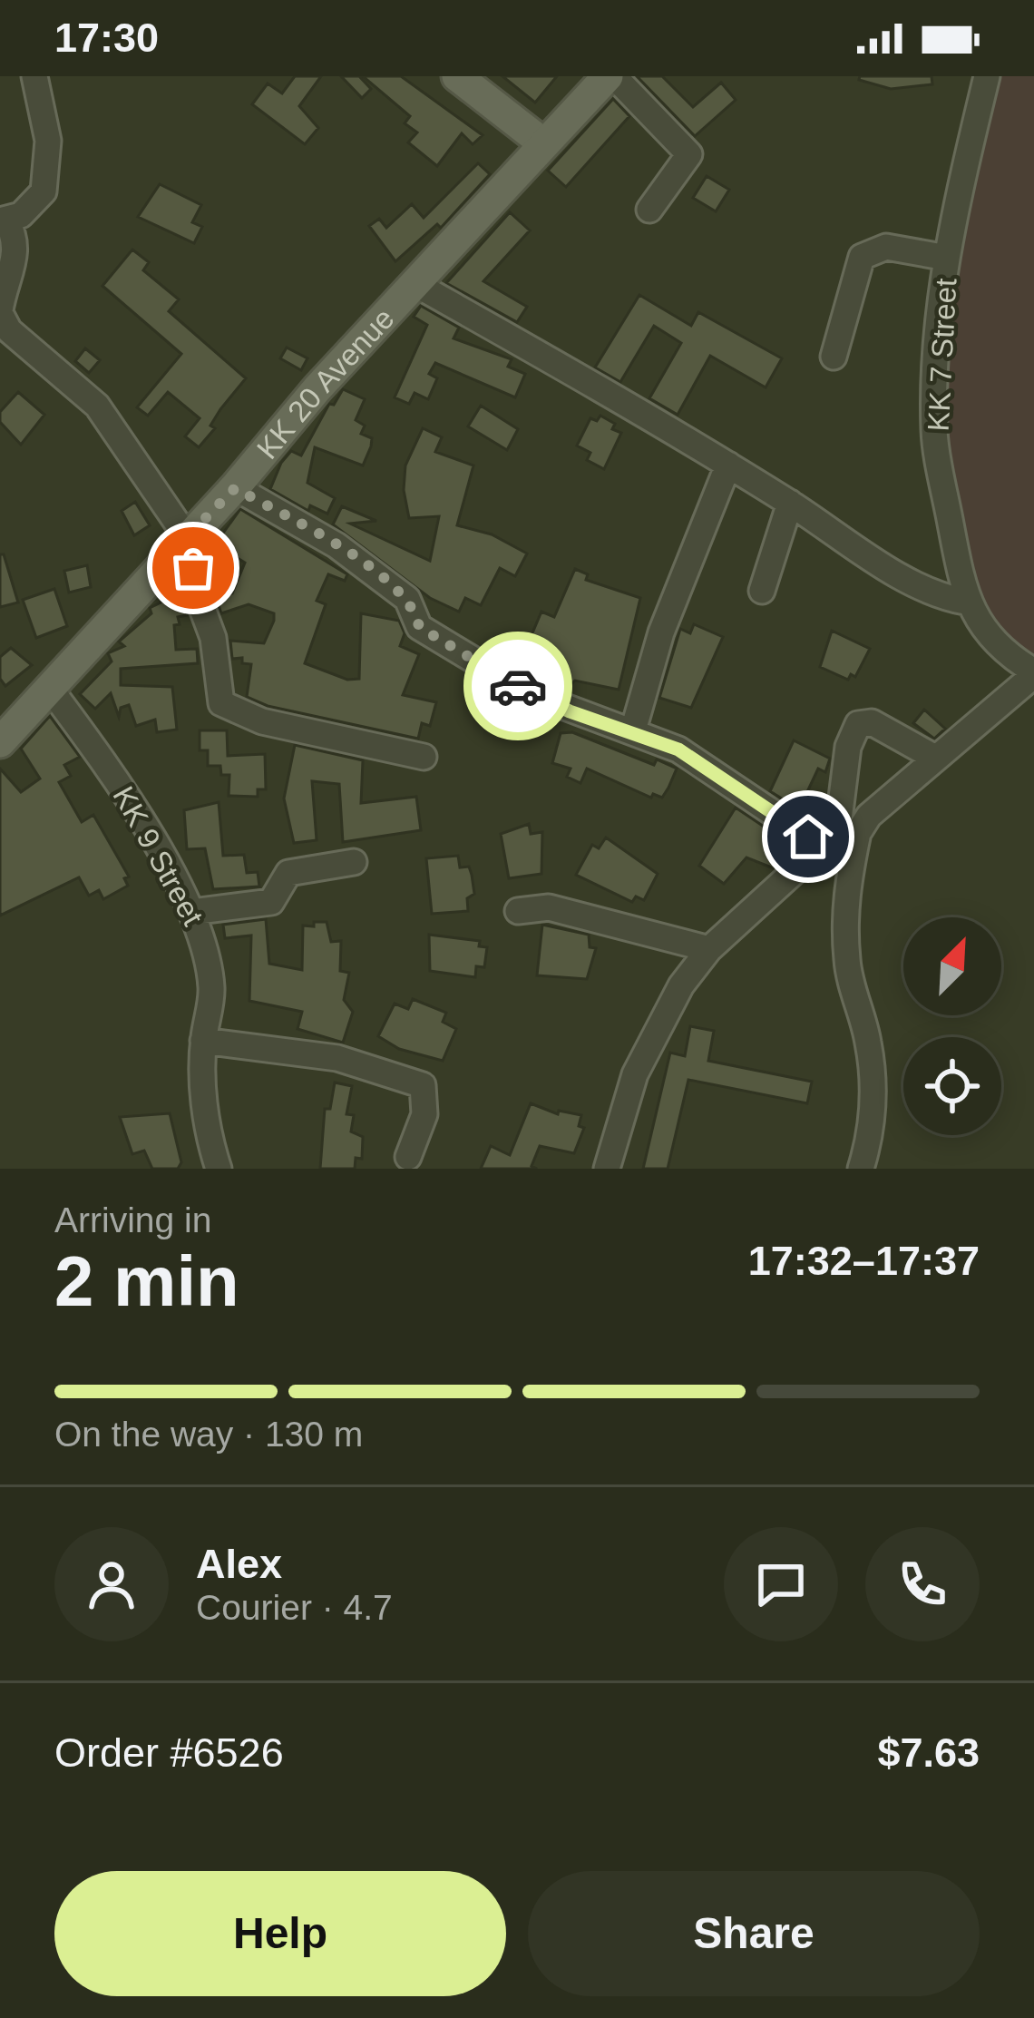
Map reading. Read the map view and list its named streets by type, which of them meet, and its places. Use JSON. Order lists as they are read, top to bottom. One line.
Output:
{"streets":{"main road":["KK 20 Avenue"],"street":["KK 7 Street","KK 9 Street"]},"crossings":[["KK 20 Avenue","KK 9 Street"]],"north":"top right","page":{"status":"17:30","heading":["2 min","Arriving in","17:32–17:37"],"panel":["Alex","Courier · 4.7","Order #6526","$7.63"],"bar":"On the way · 130 m","buttons":["Help","Share"]}}
